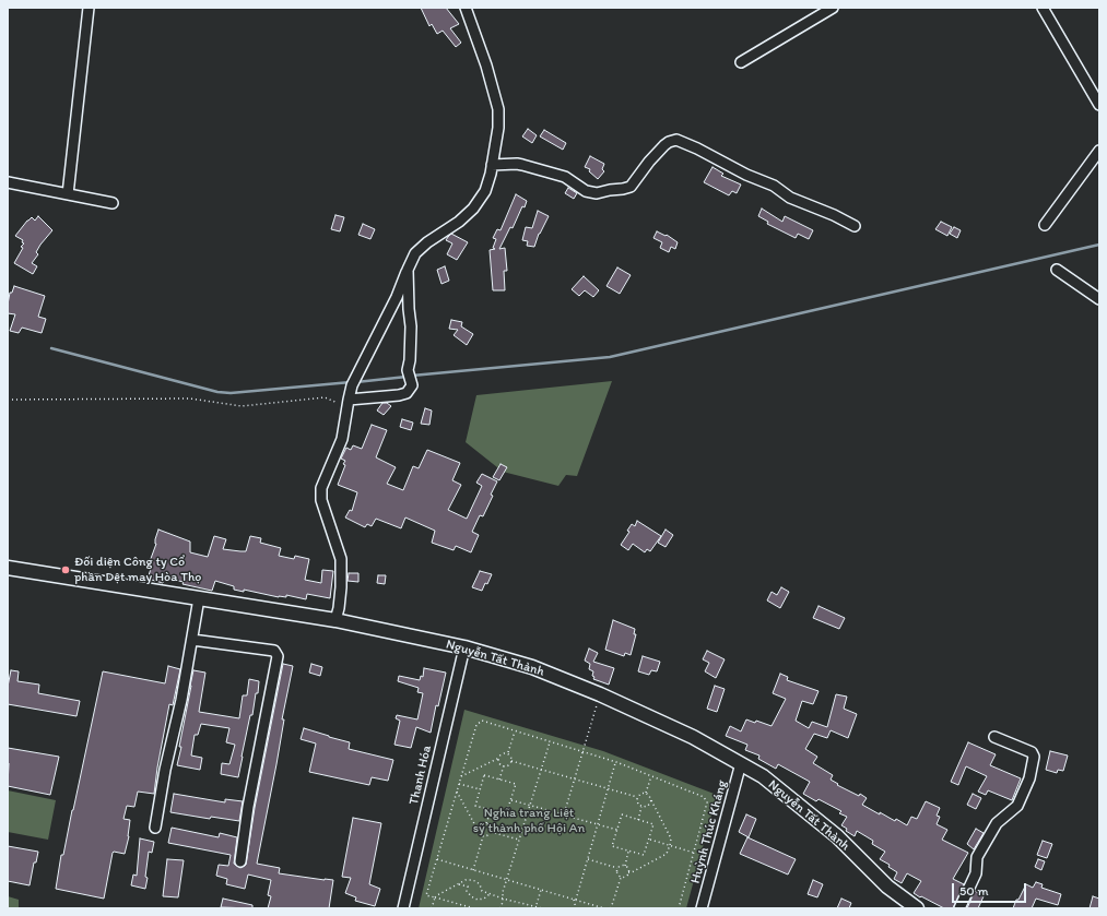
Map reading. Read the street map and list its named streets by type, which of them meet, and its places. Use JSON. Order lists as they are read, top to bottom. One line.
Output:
{"streets":{"main road":["Nguyễn Tất Thành"],"street":["Thanh Hóa","Huỳnh Thúc Kháng"]},"crossings":[["Nguyễn Tất Thành","Thanh Hóa"],["Nguyễn Tất Thành","Huỳnh Thúc Kháng"]],"parks":["Nghĩa trang Liệt sỹ thành phố Hội An"],"places":["Đối diện Công ty Cổ phần Dệt may Hòa Thọ"],"scale_bar":"50 m"}
